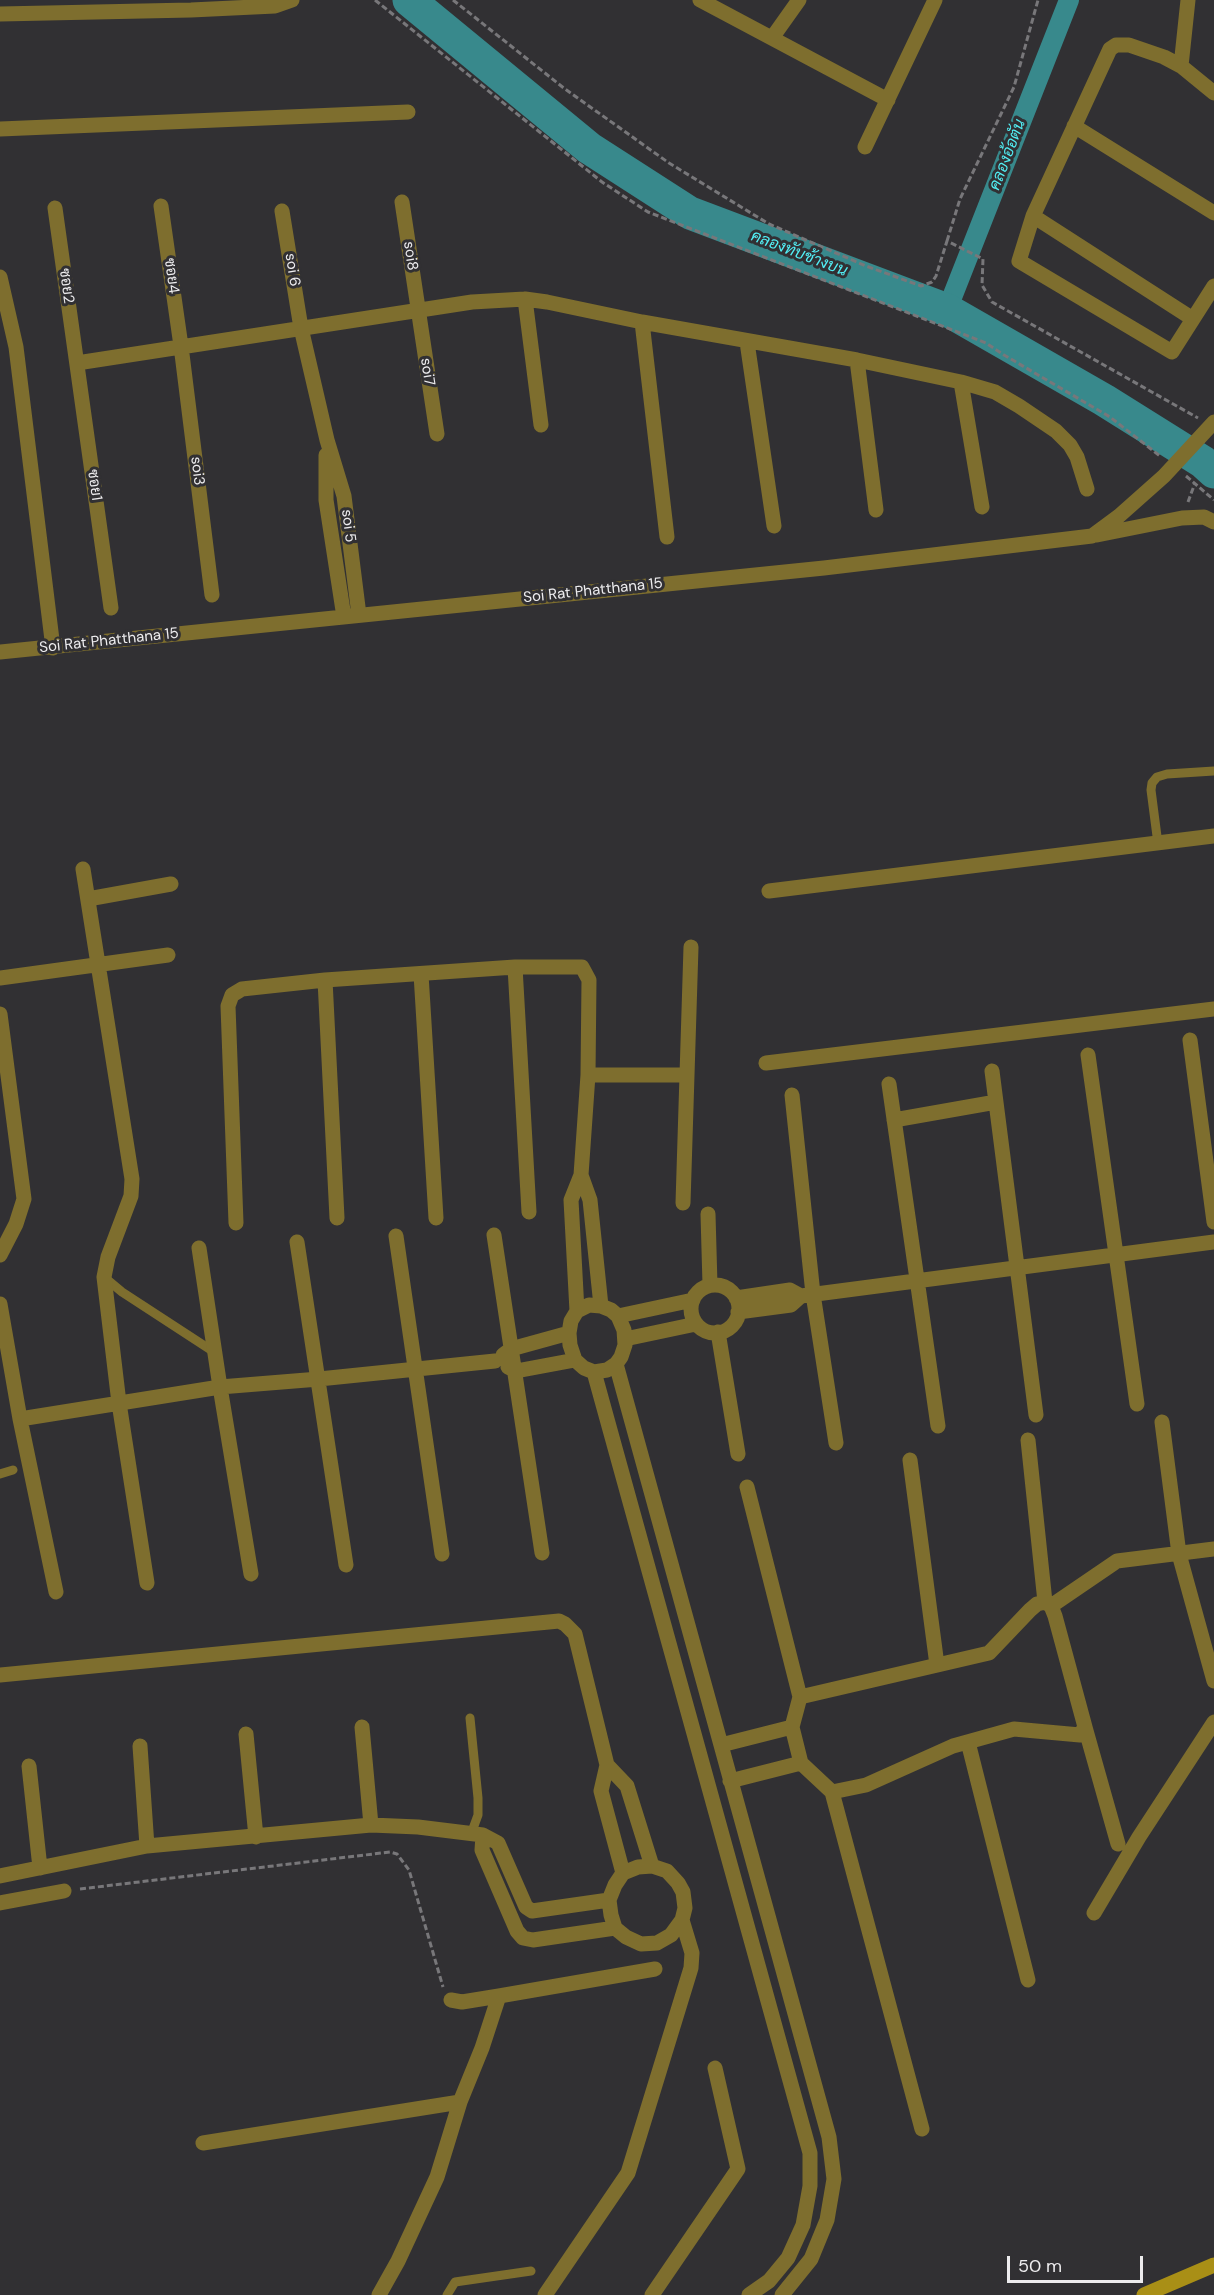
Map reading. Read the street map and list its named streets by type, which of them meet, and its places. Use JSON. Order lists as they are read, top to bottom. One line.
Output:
{"streets":{"street":["soi8","soi 6","ซอย4","ซอย2","soi7","soi3","ซอย1","soi 5","Soi Rat Phatthana 15"]},"crossings":[["soi8","soi7"],["soi 6","soi 5"],["ซอย4","soi3"],["ซอย2","ซอย1"],["soi 5","Soi Rat Phatthana 15"]],"water":["คลองอ้อตัน","คลองทับช้างบน"],"scale_bar":"50 m"}
